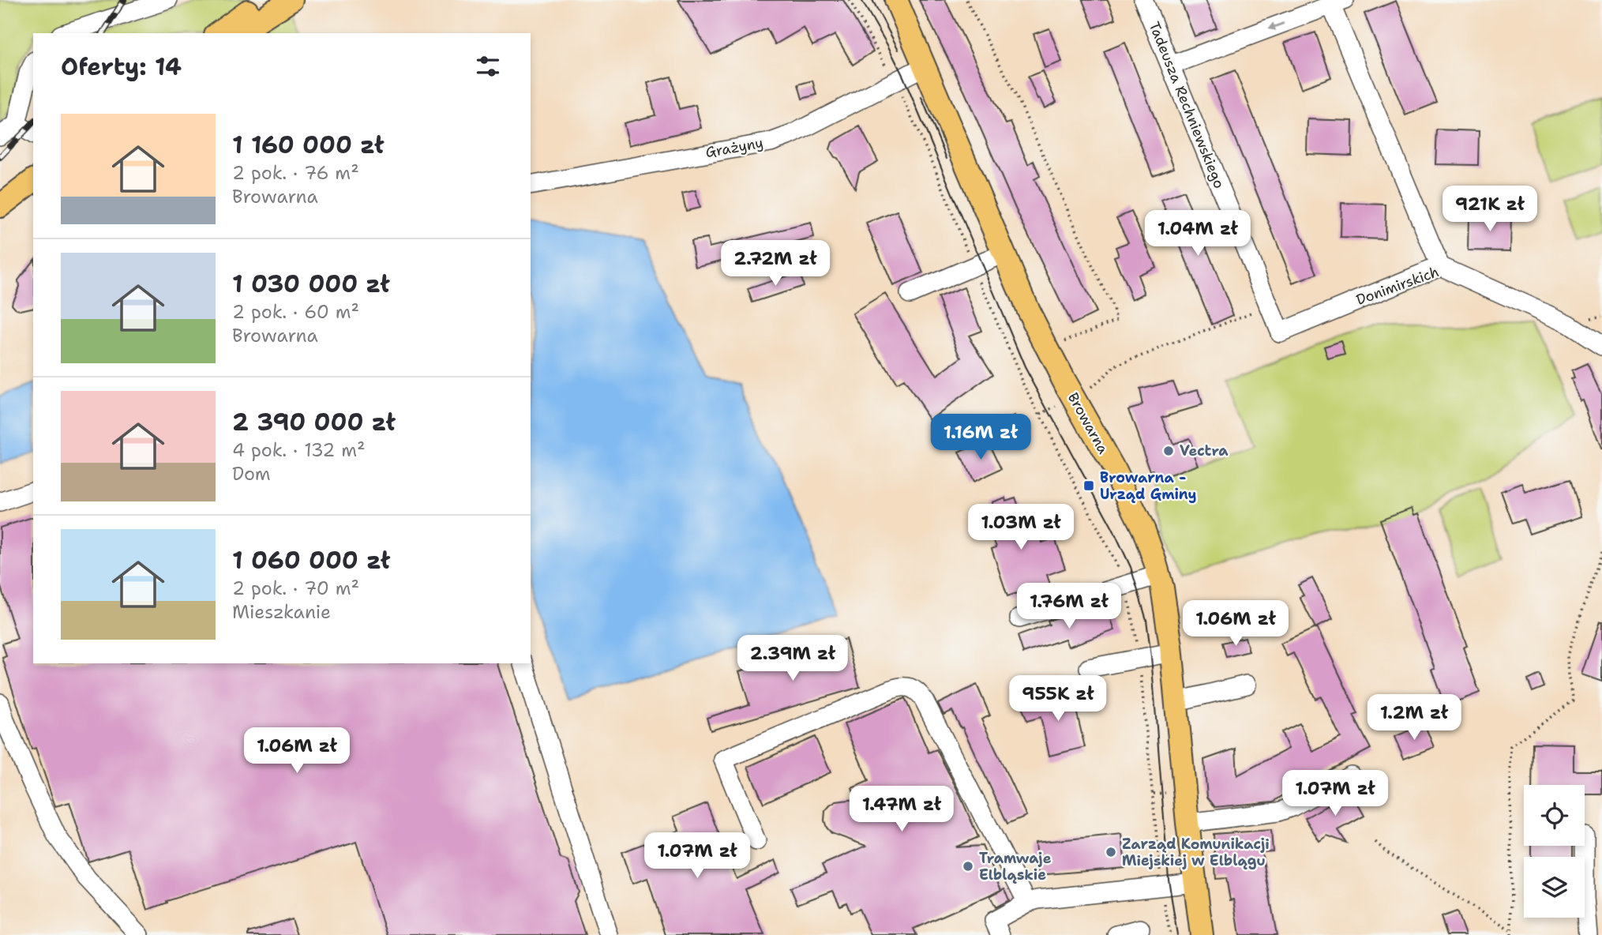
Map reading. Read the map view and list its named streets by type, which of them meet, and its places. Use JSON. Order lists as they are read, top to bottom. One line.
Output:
{"streets":{"main road":["Browarna"],"street":["Tadeusza Rechniewskiego","Grażyny","Donimirskich"]},"crossings":[["Tadeusza Rechniewskiego","Donimirskich"],["Grażyny","Browarna"]],"places":{"other":["Vectra","Zarząd Komunikacji Miejskiej w Elblągu","Tramwaje Elbląskie"],"transit":["Browarna - Urząd Gminy"]},"page":{"heading":"Oferty: 14","list":[{"name":"1 160 000 zł","note":"2 pok. · 76 m² · Browarna"},{"name":"1 030 000 zł","note":"2 pok. · 60 m² · Browarna"},{"name":"2 390 000 zł","note":"4 pok. · 132 m² · Dom"},{"name":"1 060 000 zł","note":"2 pok. · 70 m² · Mieszkanie"}],"price":["921K zł","1.04M zł","2.72M zł","1.16M zł","1.03M zł","1.76M zł","1.06M zł","2.39M zł","955K zł","1.2M zł","1.06M zł","1.07M zł","1.47M zł","1.07M zł"]}}
